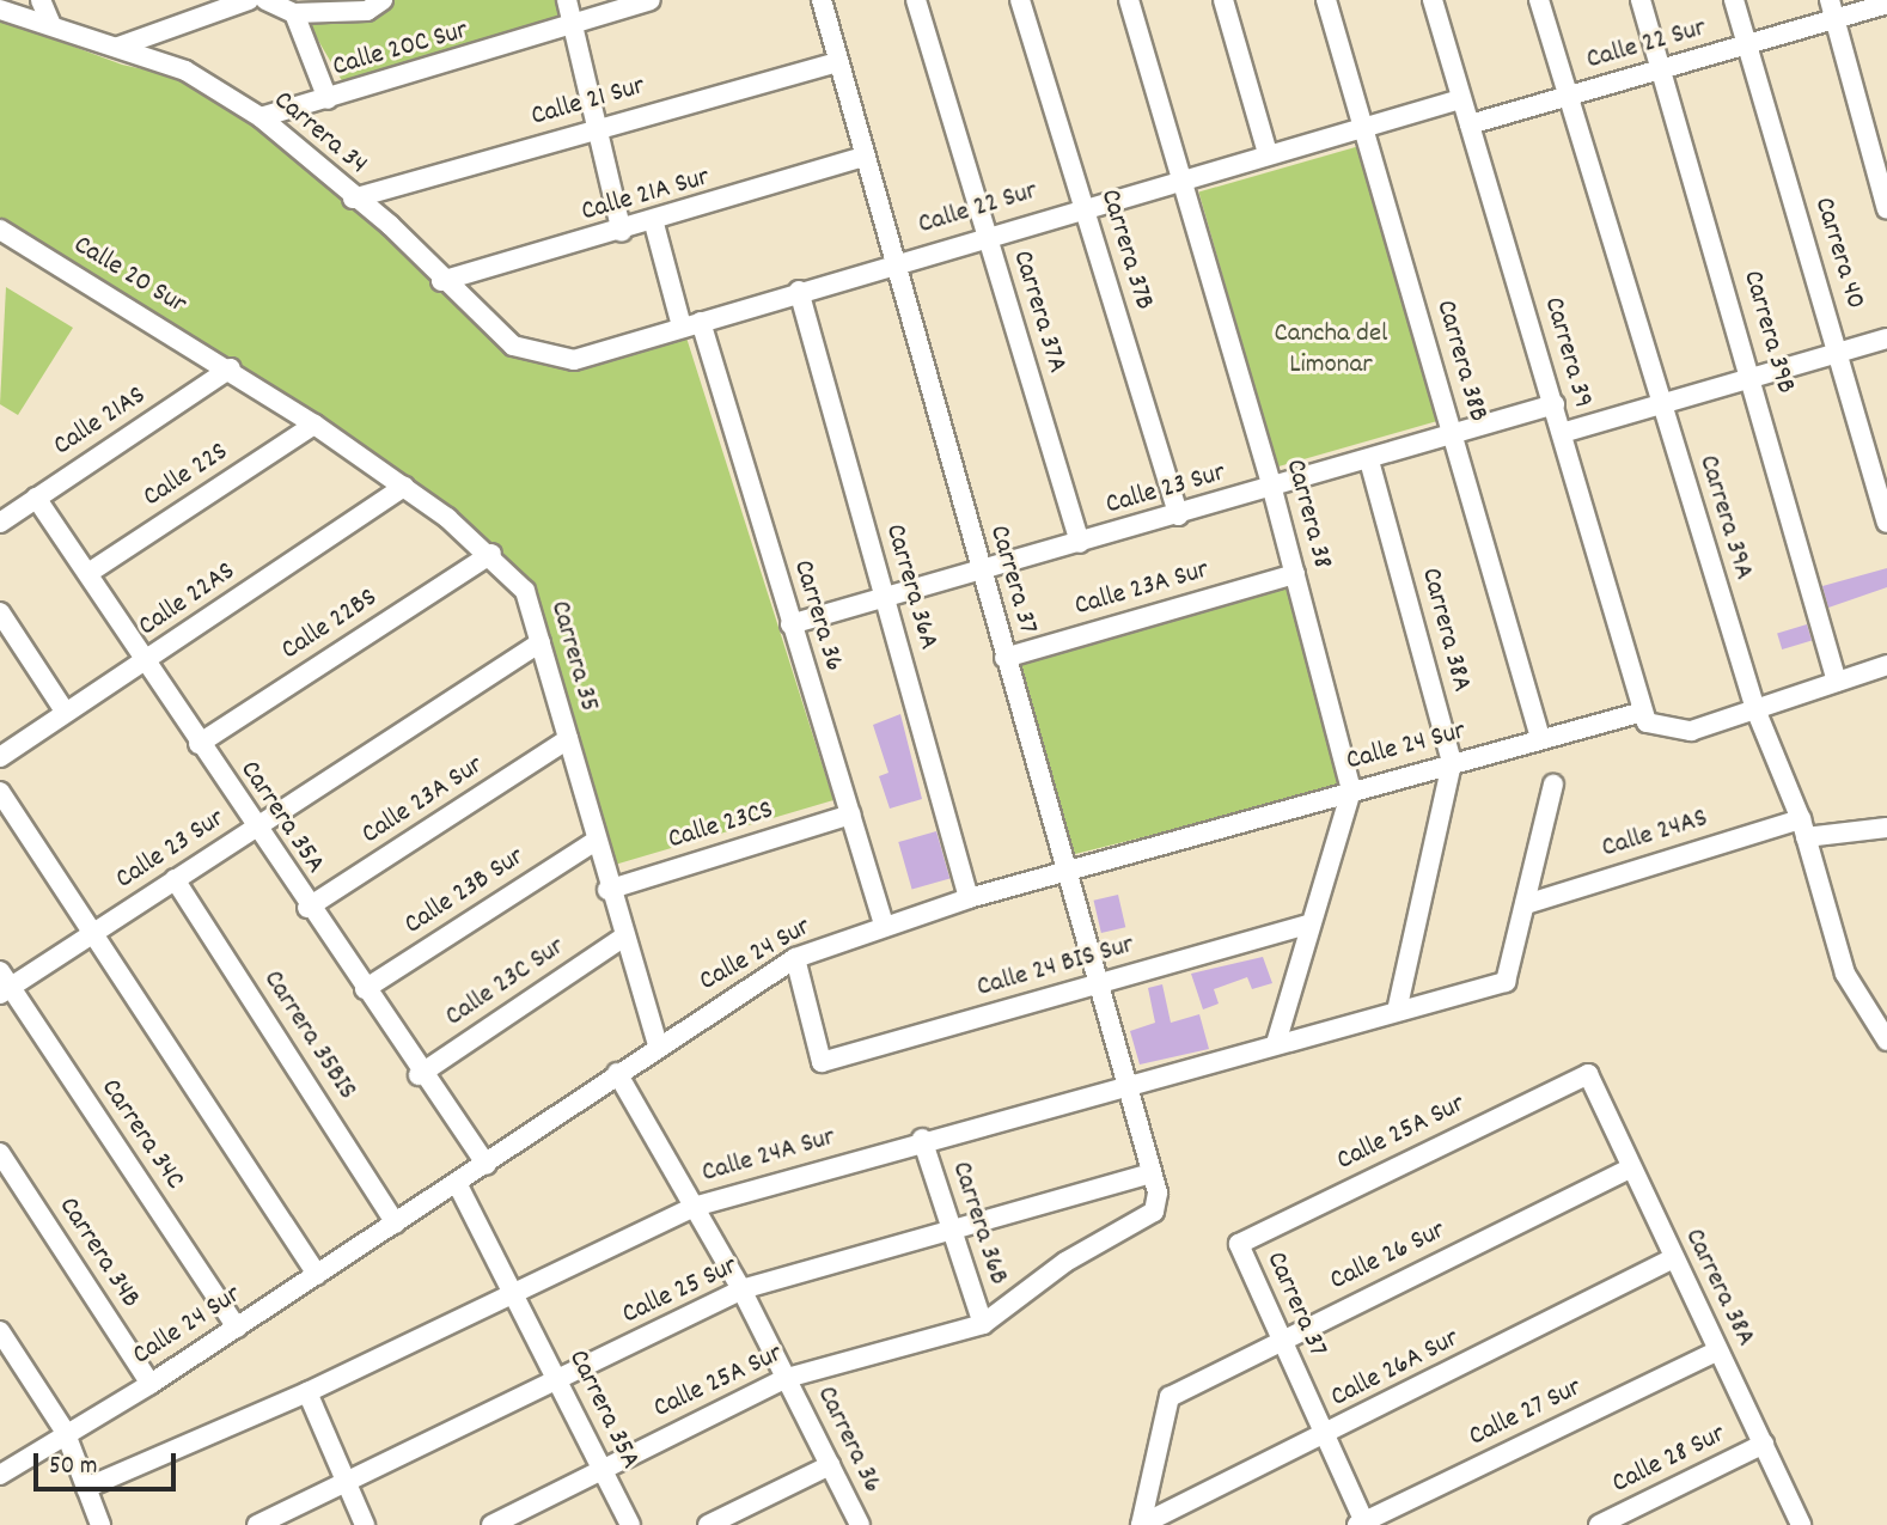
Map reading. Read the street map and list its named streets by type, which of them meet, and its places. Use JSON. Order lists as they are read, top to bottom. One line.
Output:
{"streets":{"street":["Calle 22 Sur","Calle 20C Sur","Calle 21 Sur","Carrera 34","Calle 21A Sur","Carrera 37B","Carrera 40","Calle 20 Sur","Carrera 37A","Carrera 39B","Carrera 39","Carrera 38B","Calle 21AS","Calle 22S","Calle 23 Sur","Carrera 38","Carrera 39A","Carrera 37","Carrera 36A","Calle 23A Sur","Calle 22AS","Carrera 36","Calle 22BS","Carrera 38A","Carrera 35","Calle 24 Sur","Carrera 35A","Calle 23CS","Calle 24AS","Calle 23B Sur","Calle 24 BIS Sur","Calle 23C Sur","Carrera 35BIS","Calle 25A Sur","Carrera 34C","Calle 24A Sur","Carrera 36B","Carrera 34B","Calle 26 Sur","Calle 25 Sur","Calle 26A Sur","Calle 27 Sur","Calle 28 Sur"]},"crossings":[["Calle 22 Sur","Carrera 34"],["Calle 22 Sur","Carrera 37B"],["Calle 22 Sur","Carrera 40"],["Calle 22 Sur","Carrera 37A"],["Calle 22 Sur","Carrera 39B"],["Calle 22 Sur","Carrera 39"],["Calle 22 Sur","Carrera 38B"],["Calle 22 Sur","Carrera 38"],["Calle 22 Sur","Carrera 39A"],["Calle 22 Sur","Carrera 37"],["Calle 22 Sur","Carrera 36A"],["Calle 22 Sur","Carrera 36"],["Calle 20C Sur","Carrera 34"],["Calle 21 Sur","Carrera 34"],["Calle 21 Sur","Carrera 37"],["Carrera 34","Calle 21A Sur"],["Calle 21A Sur","Carrera 37"],["Calle 21A Sur","Carrera 36"],["Carrera 37B","Calle 23 Sur"],["Calle 20 Sur","Calle 21AS"],["Calle 20 Sur","Carrera 35"],["Carrera 37A","Calle 23 Sur"],["Carrera 39B","Calle 24 Sur"],["Carrera 39","Calle 23 Sur"],["Carrera 39","Calle 24 Sur"],["Carrera 38B","Calle 23 Sur"],["Carrera 38B","Calle 24 Sur"],["Calle 21AS","Carrera 35"],["Calle 21AS","Carrera 35A"],["Calle 22S","Carrera 35"],["Calle 22S","Carrera 35A"],["Calle 23 Sur","Carrera 38"],["Calle 23 Sur","Carrera 37"],["Calle 23 Sur","Carrera 36A"],["Calle 23 Sur","Carrera 36"],["Calle 23 Sur","Carrera 38A"],["Calle 23 Sur","Carrera 35"],["Calle 23 Sur","Carrera 35A"],["Calle 23 Sur","Carrera 35BIS"],["Calle 23 Sur","Carrera 34C"],["Carrera 38","Calle 23A Sur"],["Carrera 38","Calle 24 Sur"],["Carrera 39A","Calle 24 Sur"],["Carrera 39A","Calle 24AS"],["Carrera 37","Calle 23A Sur"],["Carrera 37","Calle 24 Sur"],["Carrera 37","Calle 24 BIS Sur"],["Carrera 37","Calle 25A Sur"],["Carrera 37","Calle 24A Sur"],["Carrera 37","Carrera 36B"],["Carrera 37","Calle 26 Sur"],["Carrera 37","Calle 25 Sur"],["Carrera 37","Calle 26A Sur"],["Carrera 37","Calle 27 Sur"],["Carrera 36A","Calle 24 Sur"],["Calle 23A Sur","Carrera 35"],["Calle 23A Sur","Carrera 35A"],["Calle 22AS","Carrera 35"],["Calle 22AS","Carrera 35A"],["Carrera 36","Calle 24 Sur"],["Carrera 36","Calle 23CS"],["Carrera 36","Calle 25A Sur"],["Carrera 36","Calle 24A Sur"],["Carrera 36","Calle 25 Sur"],["Calle 22BS","Carrera 35"],["Calle 22BS","Carrera 35A"],["Carrera 38A","Calle 24 Sur"],["Carrera 38A","Calle 25A Sur"],["Carrera 38A","Calle 24A Sur"],["Carrera 38A","Calle 26 Sur"],["Carrera 38A","Calle 26A Sur"],["Carrera 38A","Calle 27 Sur"],["Carrera 38A","Calle 28 Sur"],["Carrera 35","Calle 24 Sur"],["Carrera 35","Calle 23CS"],["Carrera 35","Calle 23B Sur"],["Carrera 35","Calle 23C Sur"],["Calle 24 Sur","Carrera 35A"],["Calle 24 Sur","Calle 24 BIS Sur"],["Calle 24 Sur","Carrera 35BIS"],["Calle 24 Sur","Carrera 34C"],["Calle 24 Sur","Carrera 34B"],["Carrera 35A","Calle 23B Sur"],["Carrera 35A","Calle 23C Sur"],["Carrera 35A","Calle 25A Sur"],["Carrera 35A","Calle 24A Sur"],["Carrera 35A","Calle 25 Sur"],["Calle 24AS","Calle 24A Sur"],["Calle 25A Sur","Carrera 36B"],["Calle 24A Sur","Carrera 36B"],["Carrera 36B","Calle 25 Sur"],["Calle 26 Sur","Calle 26A Sur"]],"parks":["Cancha del Limonar"],"scale_bar":"50 m"}
